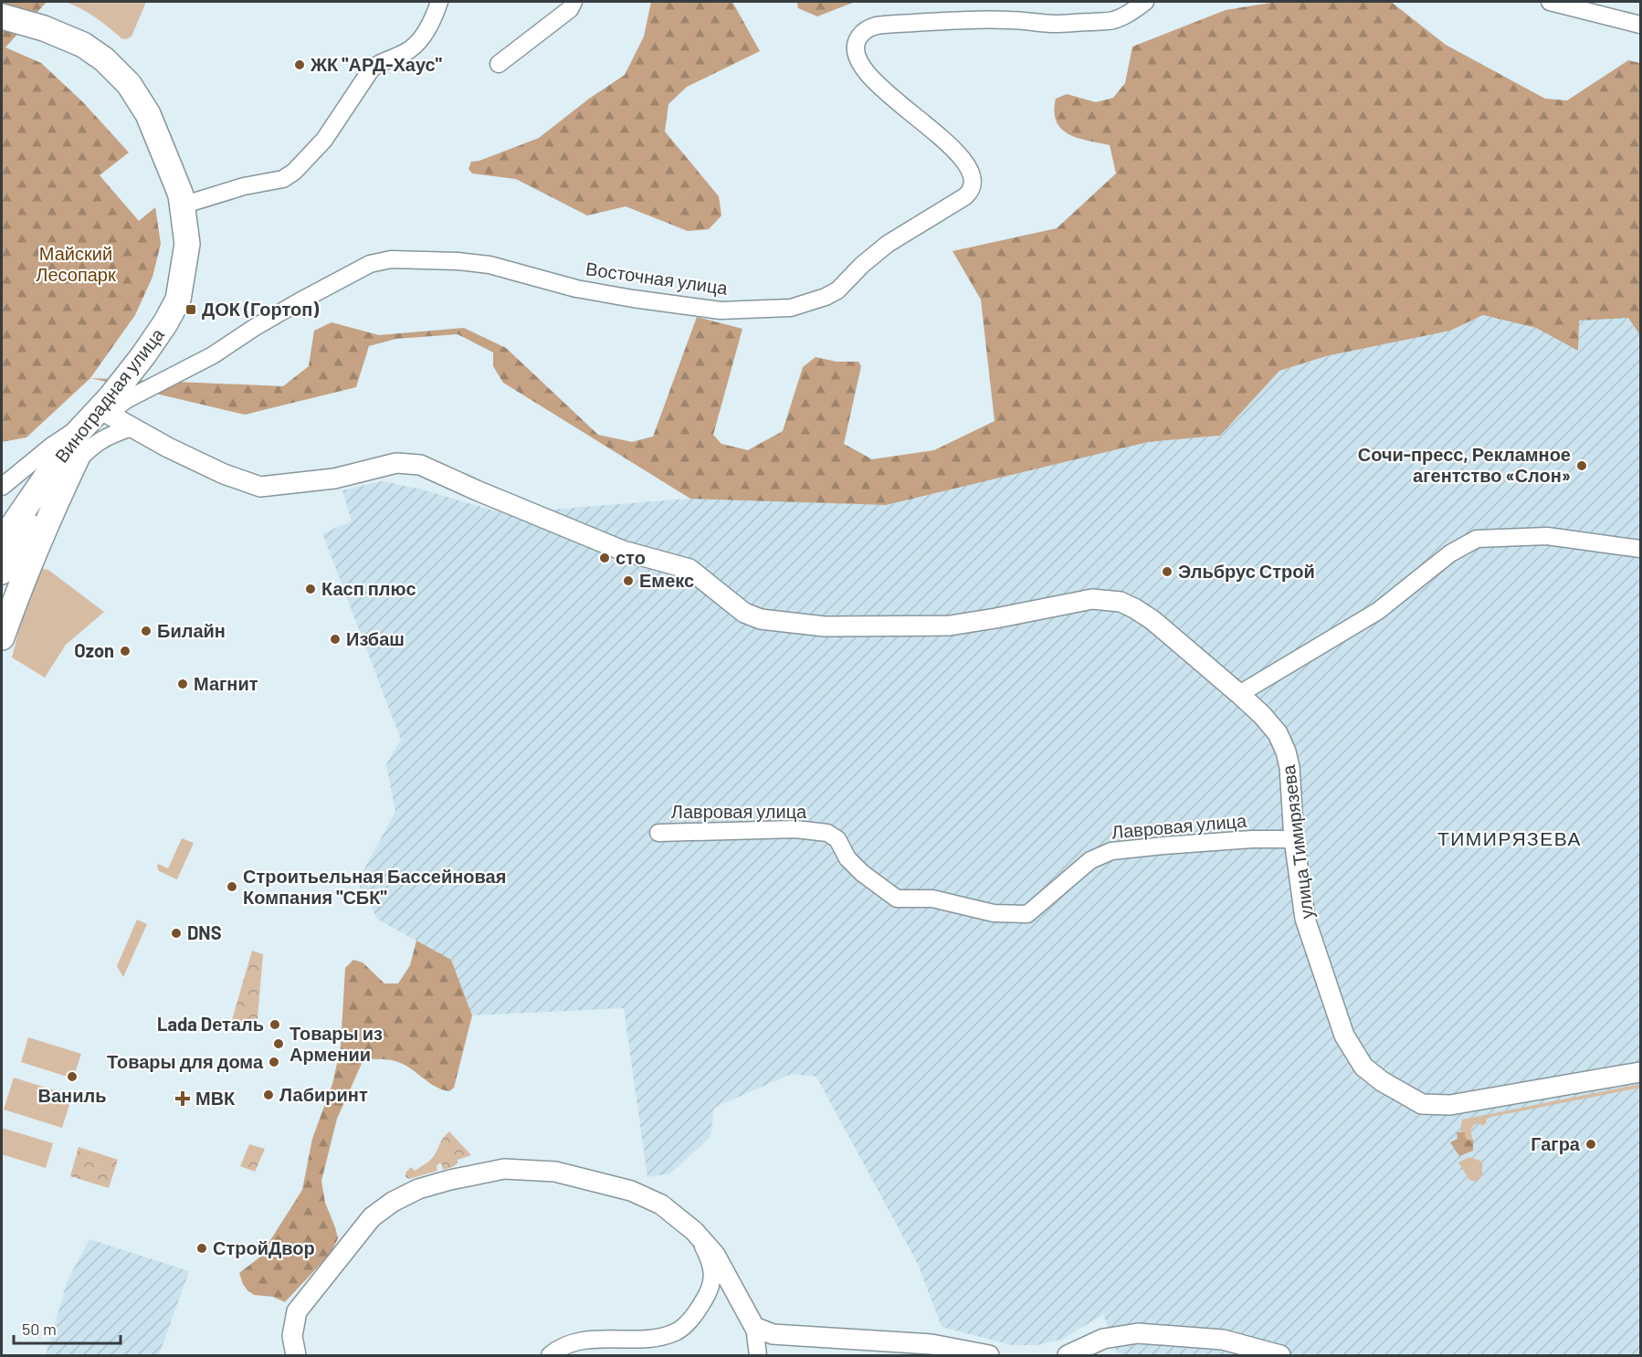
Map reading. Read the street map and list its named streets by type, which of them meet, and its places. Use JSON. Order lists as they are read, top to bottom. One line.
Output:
{"streets":{"main road":["Виноградная улица"],"street":["Восточная улица","Лавровая улица","улица Тимирязева"]},"crossings":[["Восточная улица","Виноградная улица"],["Восточная улица","улица Тимирязева"],["Виноградная улица","улица Тимирязева"],["Лавровая улица","улица Тимирязева"]],"districts":["ТИМИРЯЗЕВА"],"parks":["Майский Лесопарк"],"places":{"other":["ЖК \"АРД-Хаус\"","Сочи-пресс, Рекламное агентство «Слон»","сто","Эльбрус Строй","Емекс","Касп плюс","Билайн","Избаш","Ozon","Магнит","Строитьельная Бассейновая Компания \"СБК\"","DNS","Lada Dеталь","Товары из Армении","Товары для дома","Ваниль","Лабиринт","Гагра","СтройДвор"],"transit":["ДОК (Гортоп)"],"health":["МВК"]},"scale_bar":"50 m"}
